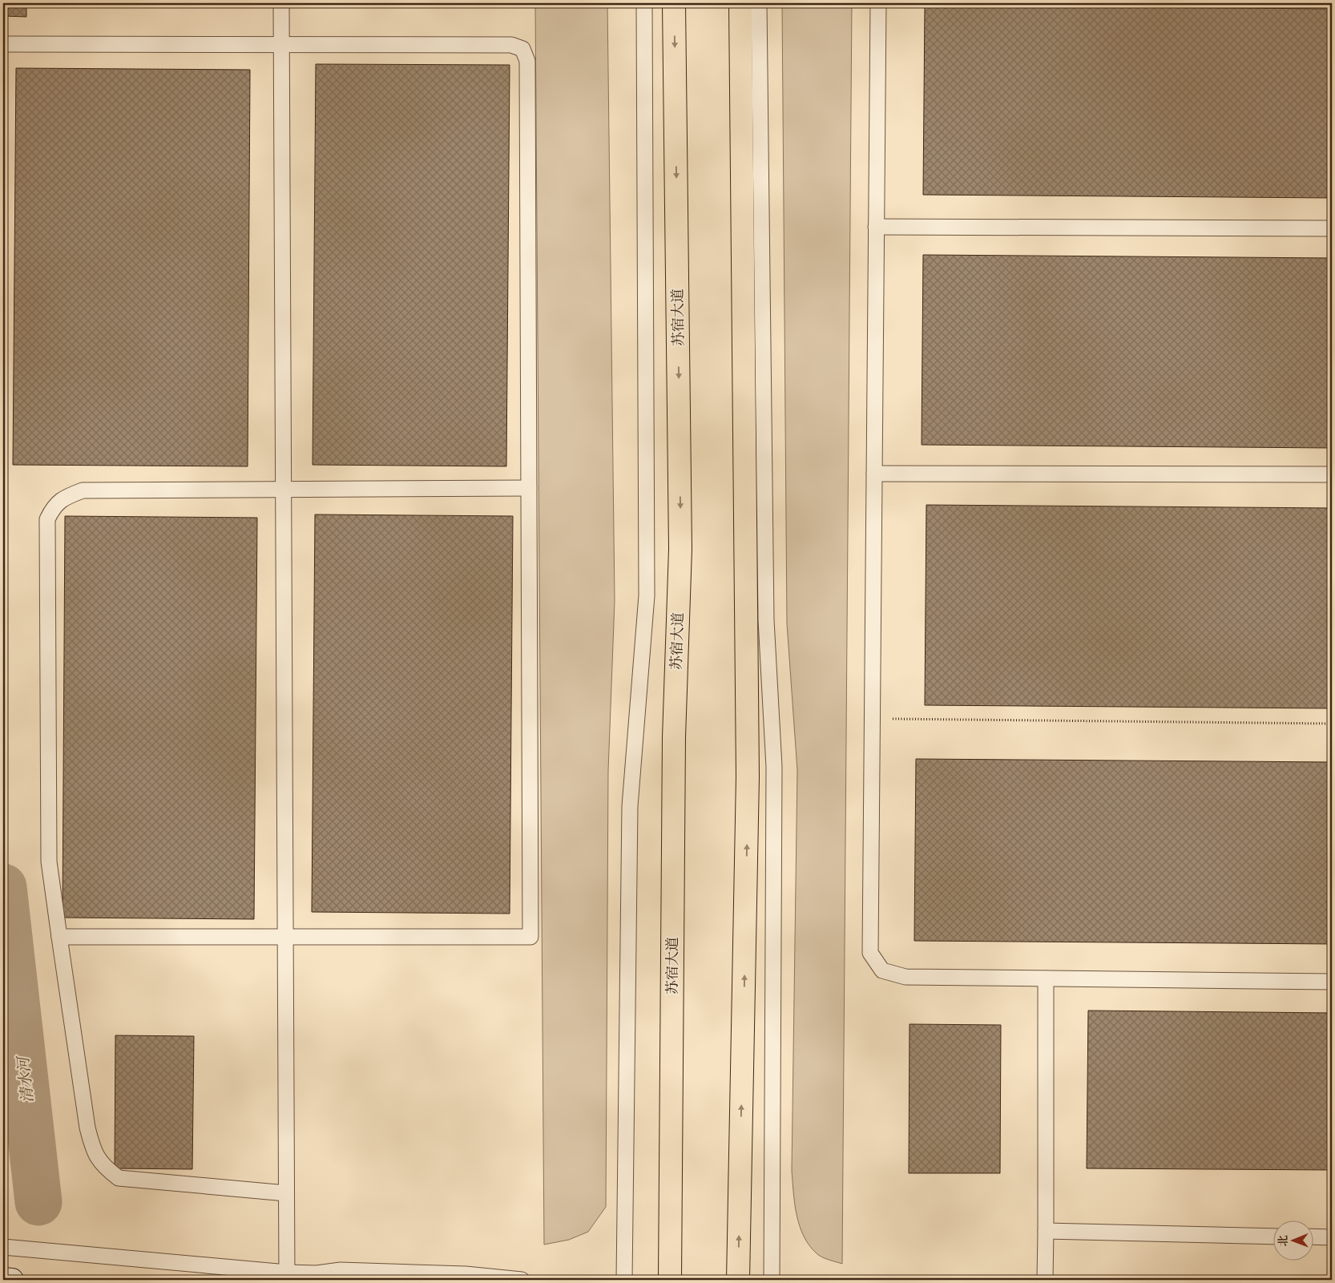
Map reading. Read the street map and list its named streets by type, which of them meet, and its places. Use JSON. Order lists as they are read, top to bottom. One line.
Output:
{"streets":{"main road":["苏宿大道"]},"water":["清水河"],"north":"left"}
